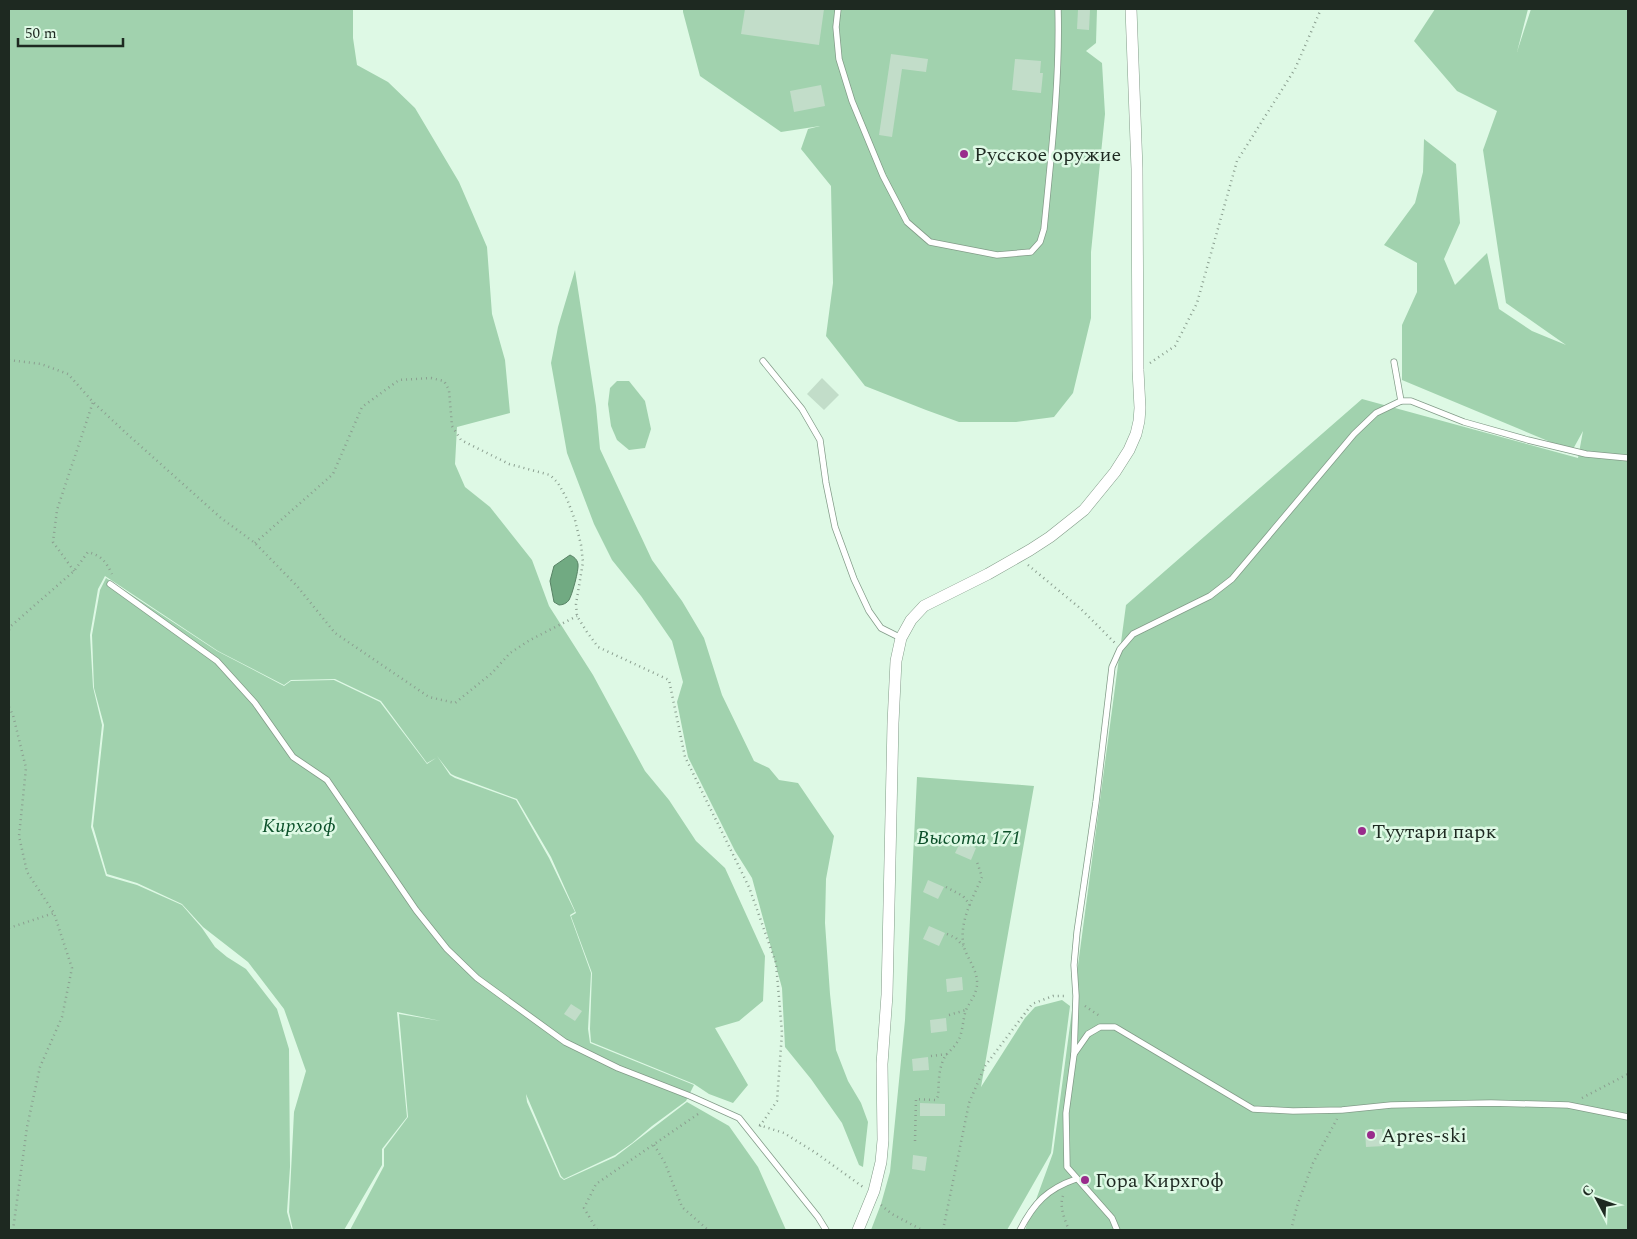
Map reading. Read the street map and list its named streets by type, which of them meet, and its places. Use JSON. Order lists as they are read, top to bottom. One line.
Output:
{"parks":["Кирхгоф","Высота 171"],"places":["Русское оружие","Туутари парк","Apres-ski","Гора Кирхгоф"],"scale_bar":"50 m","north":"top left"}
